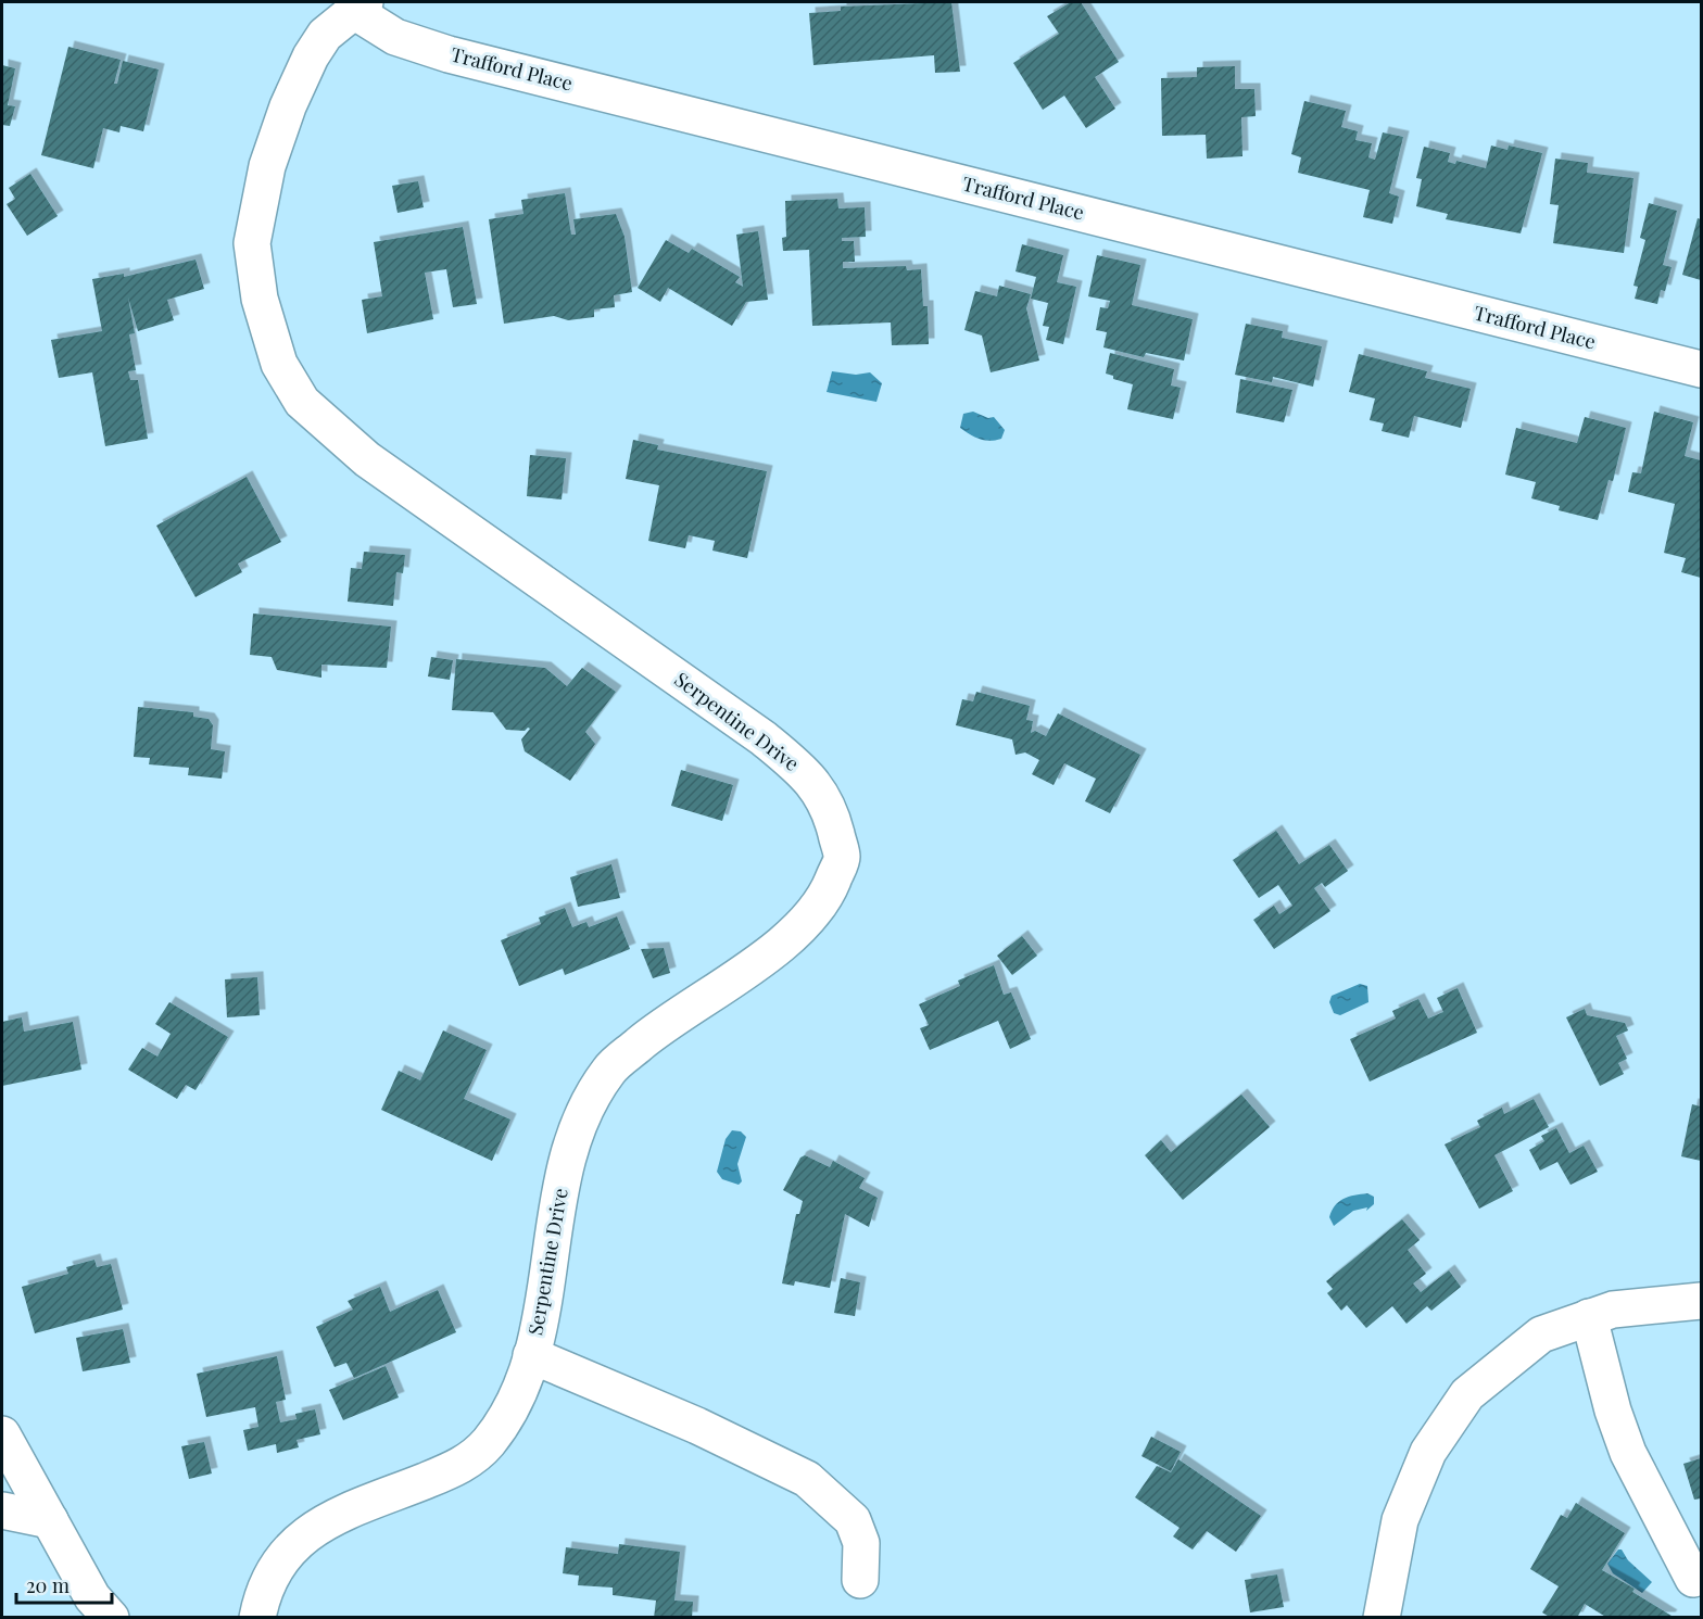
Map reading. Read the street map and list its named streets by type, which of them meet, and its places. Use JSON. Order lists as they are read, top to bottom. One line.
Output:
{"streets":{"street":["Trafford Place","Serpentine Drive"]},"crossings":[["Trafford Place","Serpentine Drive"]],"scale_bar":"20 m"}
